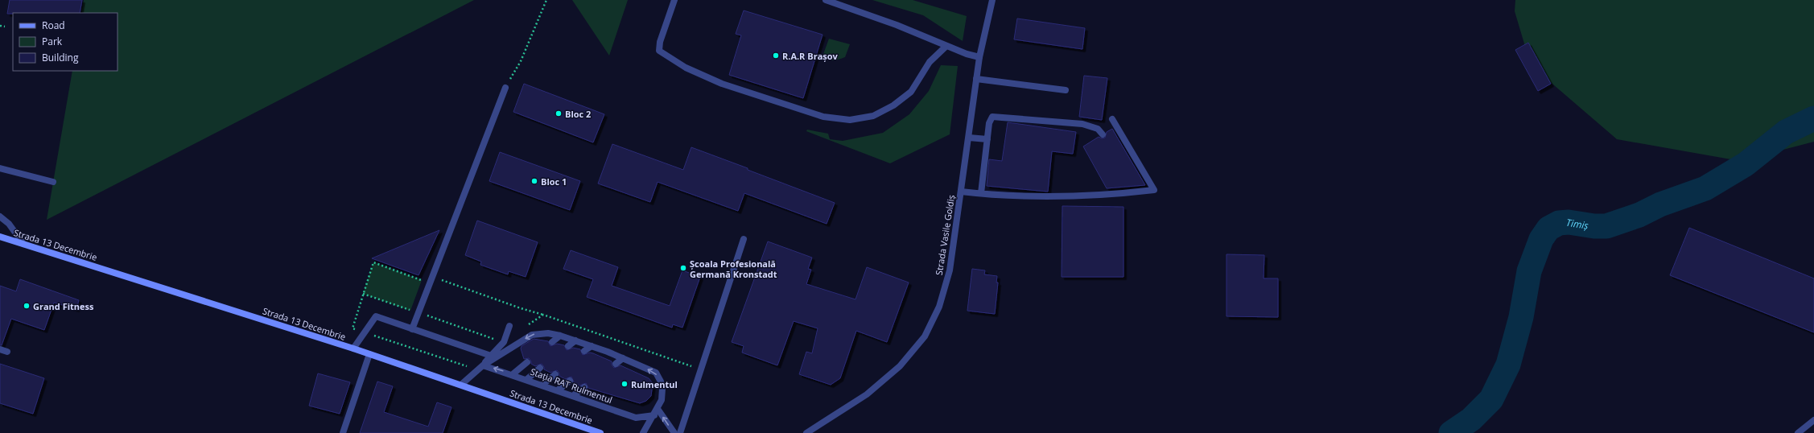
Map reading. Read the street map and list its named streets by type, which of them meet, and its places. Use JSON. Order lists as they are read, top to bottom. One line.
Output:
{"streets":{"main road":["Strada 13 Decembrie"],"street":["Strada Vasile Goldiș","Stația RAT Rulmentul"]},"water":["Timiș"],"places":["R.A.R Brașov","Bloc 2","Bloc 1","Școala Profesională Germană Kronstadt","Grand Fitness","Rulmentul"],"legend":["Road","Park","Building"]}
